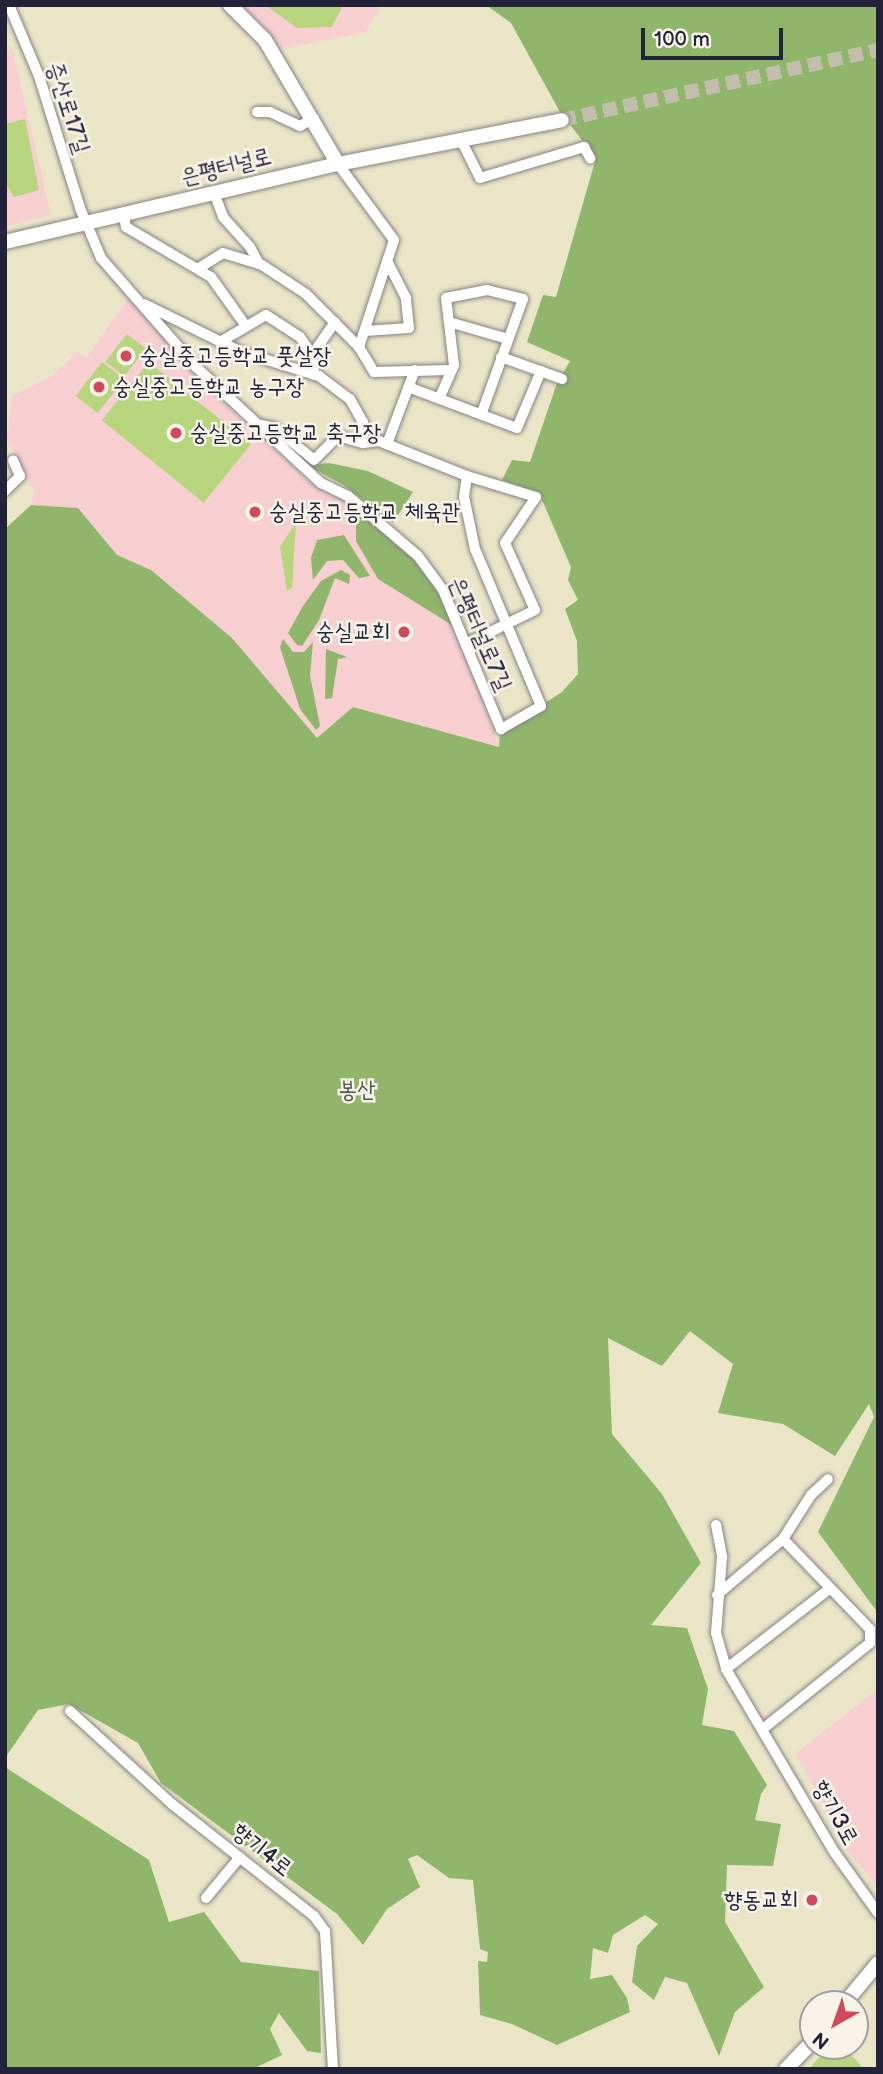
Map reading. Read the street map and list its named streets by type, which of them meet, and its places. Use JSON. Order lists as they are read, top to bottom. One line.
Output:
{"streets":{"main road":["은평터널로"],"street":["증산로17길","은평터널로7길","향기3로","향기4로"]},"crossings":[["증산로17길","은평터널로"],["증산로17길","은평터널로7길"],["은평터널로","은평터널로7길"]],"parks":["봉산"],"places":["숭실중고등학교 풋살장","숭실중고등학교 농구장","숭실중고등학교 축구장","숭실중고등학교 체육관","숭실교회","향동교회"],"scale_bar":"100 m","north":"bottom left"}
